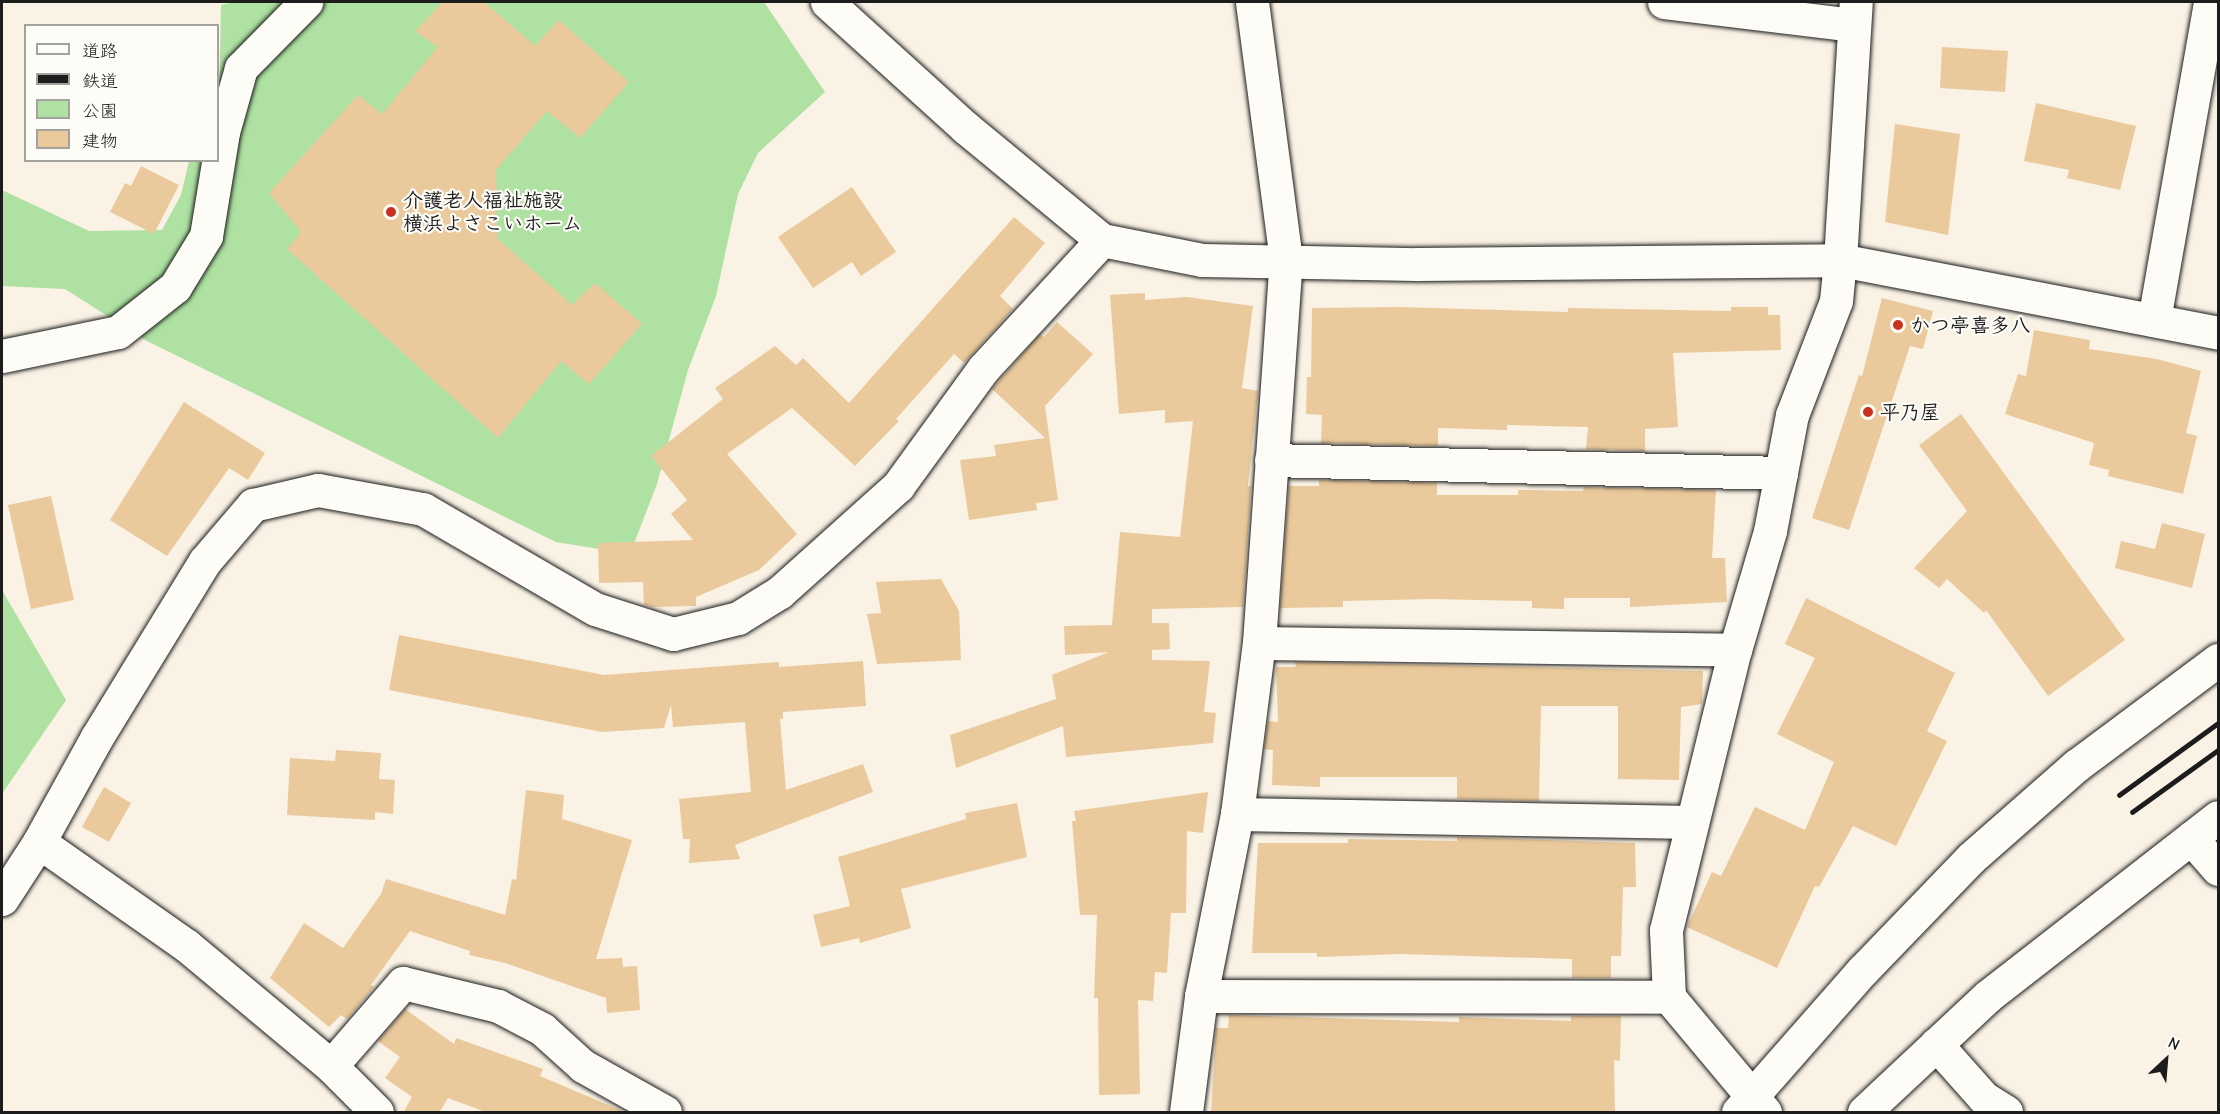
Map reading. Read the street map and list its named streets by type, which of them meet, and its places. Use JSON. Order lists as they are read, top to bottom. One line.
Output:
{"places":["介護老人福祉施設 横浜よさこいホーム","かつ亭喜多八","平乃屋"],"legend":["道路","鉄道","公園","建物"],"north":"top right"}
